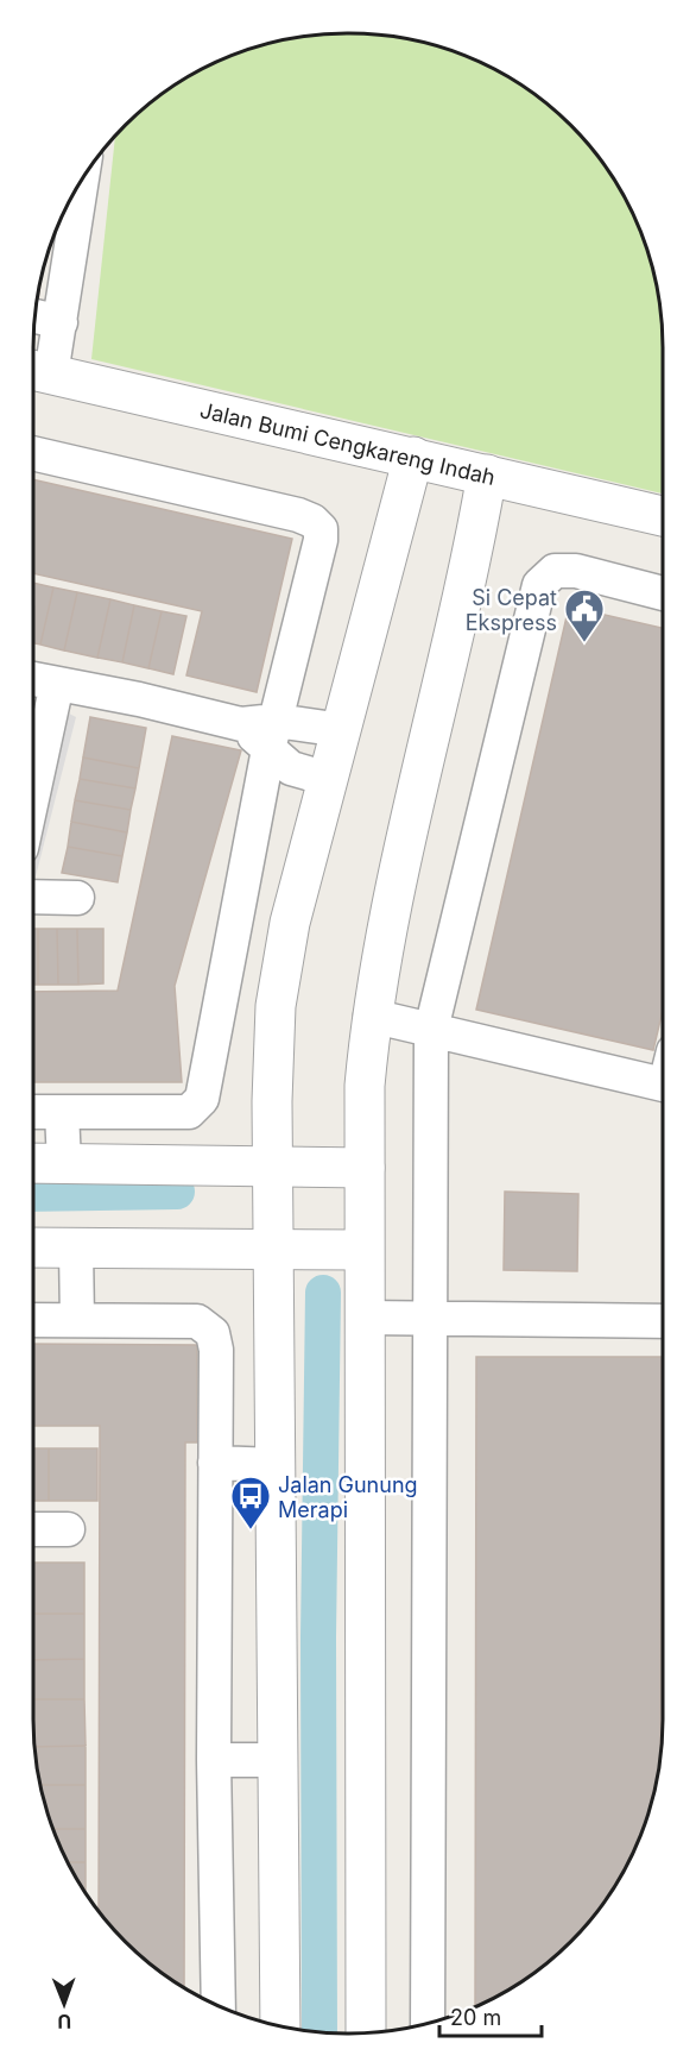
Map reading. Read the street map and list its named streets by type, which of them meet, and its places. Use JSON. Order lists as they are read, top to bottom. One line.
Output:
{"streets":{"street":["Jalan Bumi Cengkareng Indah"]},"places":{"public building":["Si Cepat Ekspress"],"bus stop":["Jalan Gunung Merapi"]},"scale_bar":"20 m","north":"bottom"}
